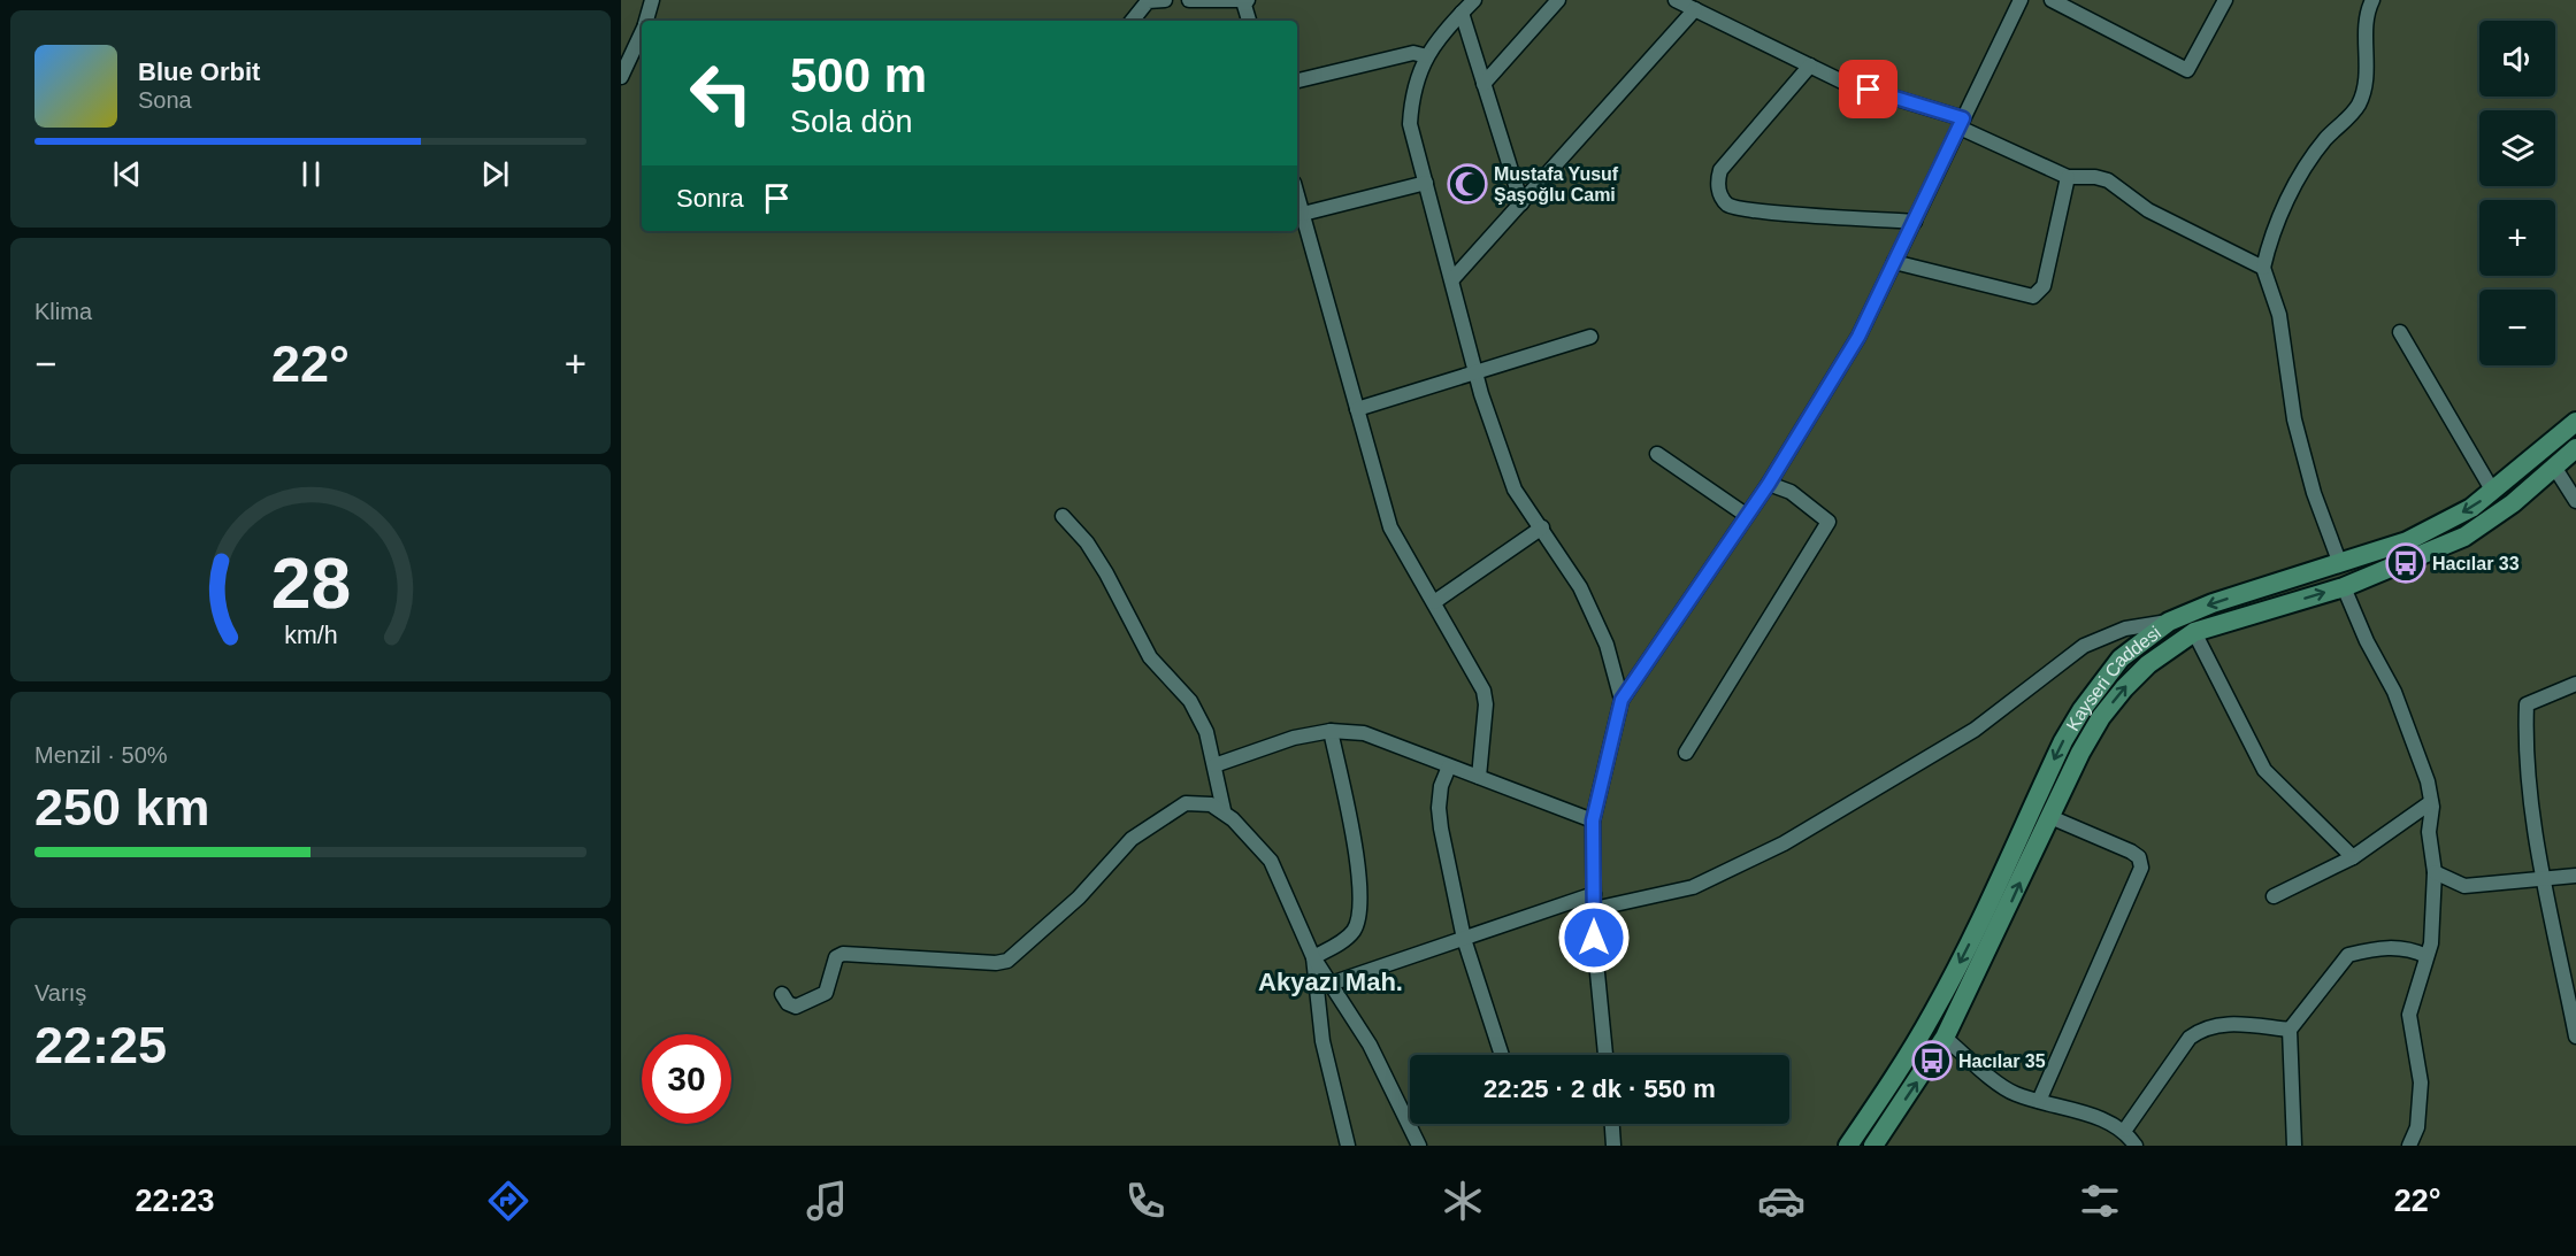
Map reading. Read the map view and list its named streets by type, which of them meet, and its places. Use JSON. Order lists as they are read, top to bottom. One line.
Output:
{"streets":{"main road":["Kayseri Caddesi"]},"districts":["Akyazı Mah."],"places":{"mosque":["Mustafa Yusuf Şaşoğlu Cami"],"bus stop":["Hacılar 33","Hacılar 35"]},"page":{"map_buttons":["+","−"],"turn":["500 m","Sola dön"],"song":["Blue Orbit","Sona"],"then":"Sonra","tile":["Klima",["Menzil · 50%","250 km"],["Varış","22:25"]],"heat":["−","22°","+"],"limit":"30","trip":"22:25 · 2 dk · 550 m","tabs":["22:23","22°"],"gauge":["28","km/h"]}}
